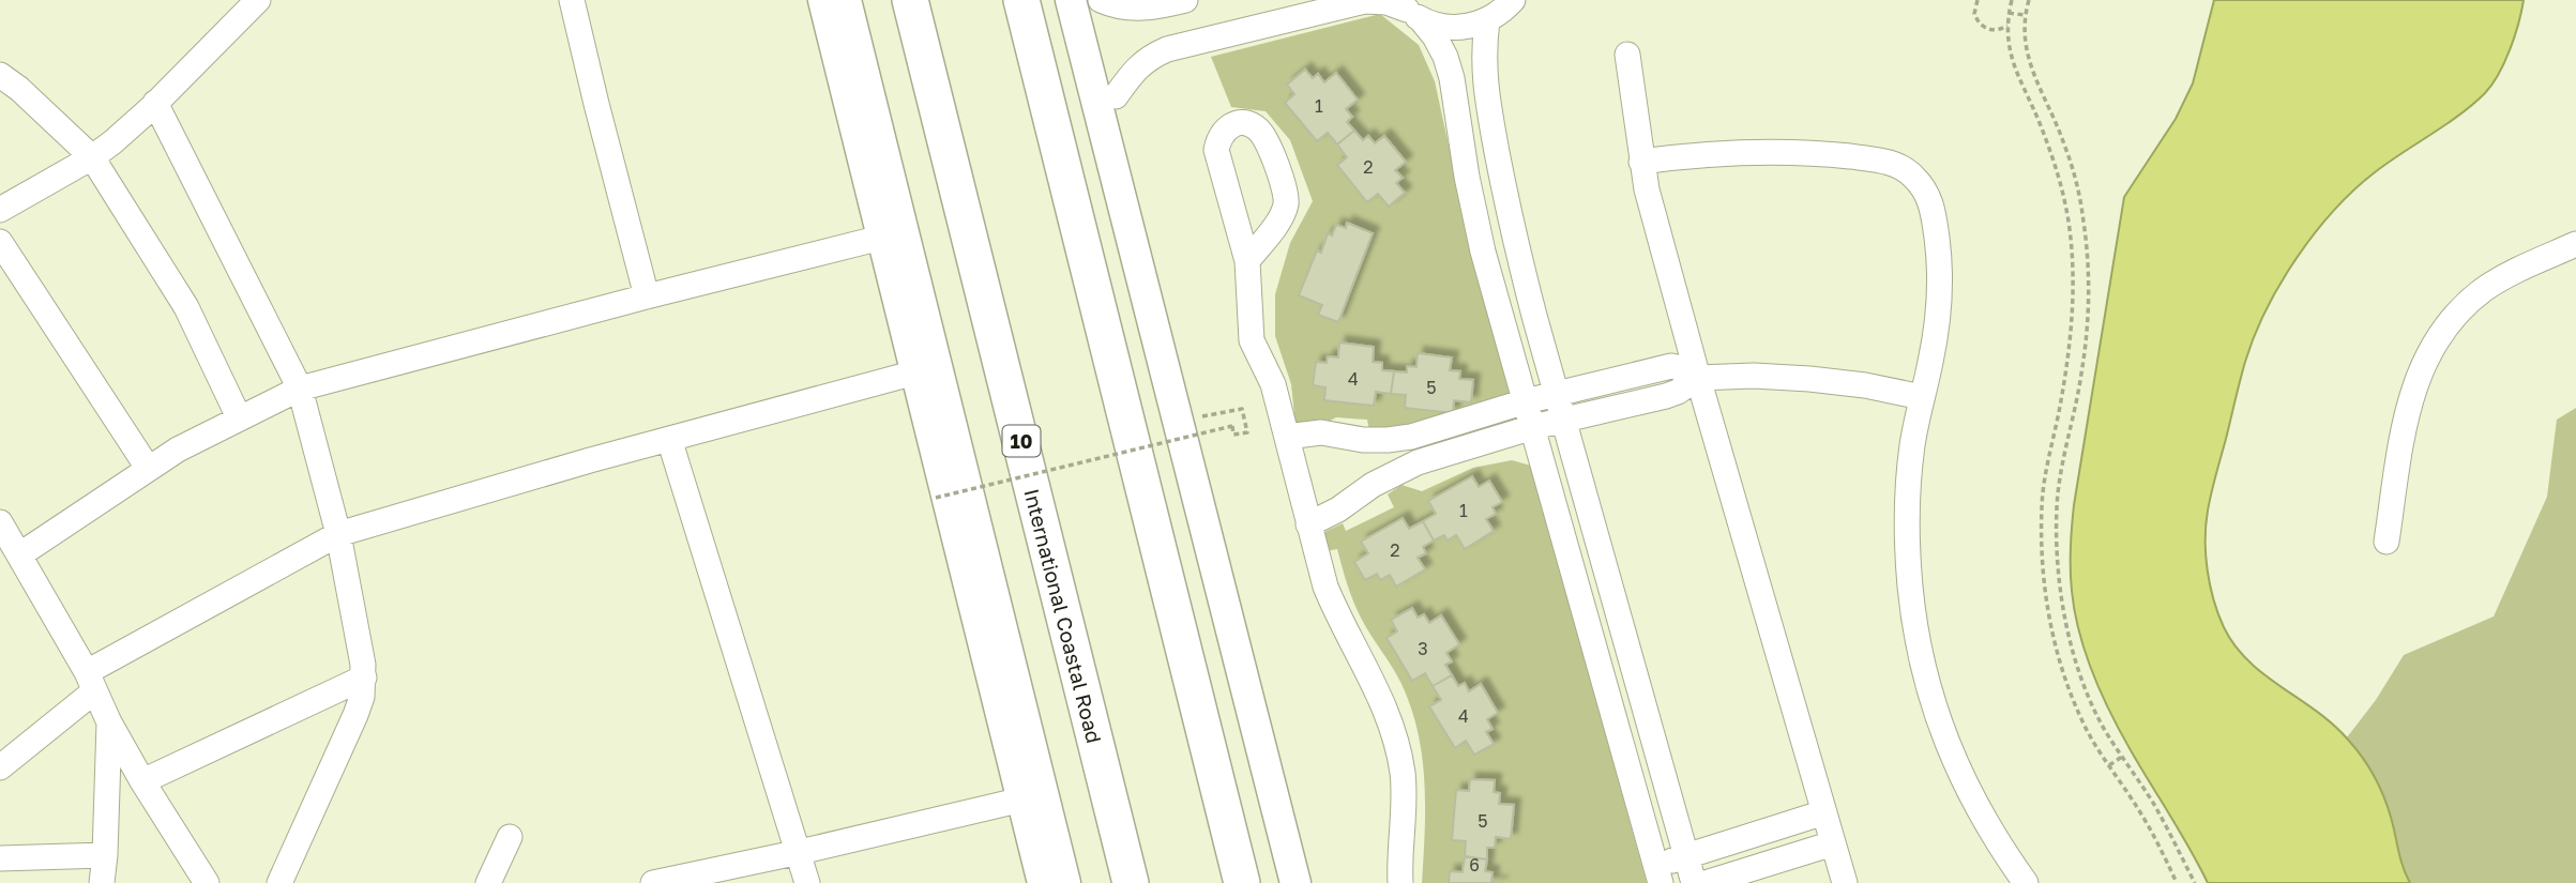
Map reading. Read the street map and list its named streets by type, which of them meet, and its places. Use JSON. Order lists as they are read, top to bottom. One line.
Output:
{"streets":{"highway":["10","International Coastal Road"]},"house_numbers":["1","2","4","5","1","2","3","4","5","6"]}
